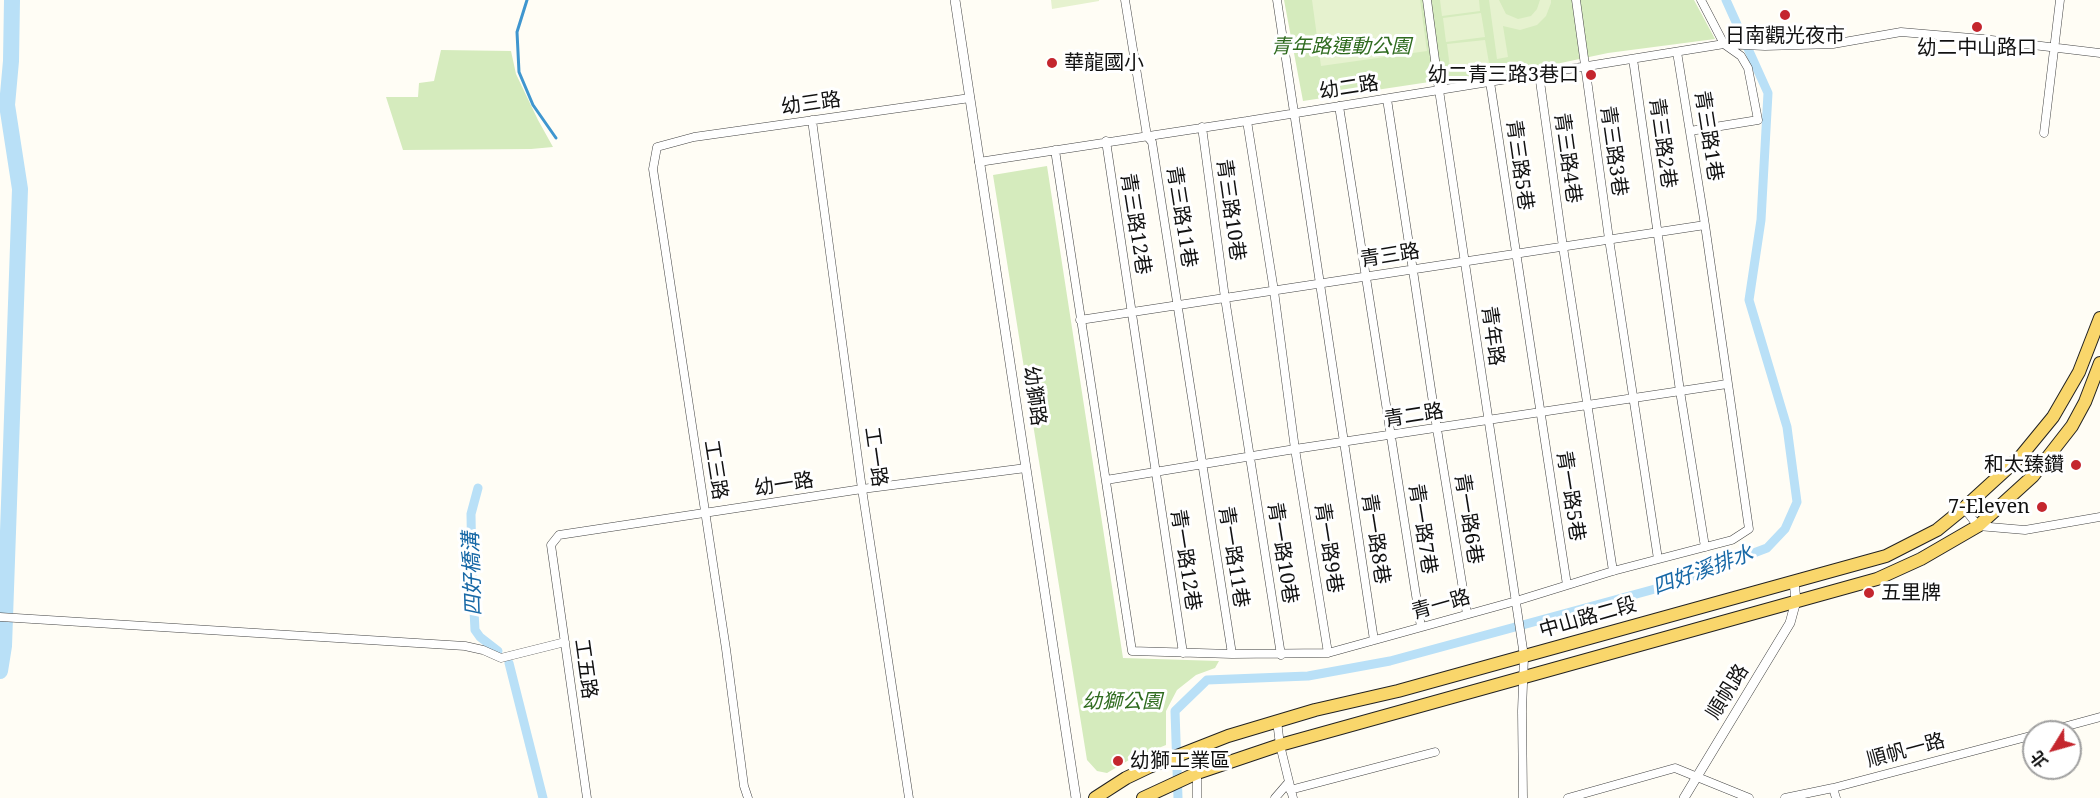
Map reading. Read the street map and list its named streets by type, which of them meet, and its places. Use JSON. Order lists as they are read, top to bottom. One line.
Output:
{"streets":{"main road":["中山路二段"],"street":["幼二路","幼三路","青三路1巷","青三路2巷","青三路3巷","青三路4巷","青三路5巷","青三路10巷","青三路11巷","青三路12巷","青三路","青年路","幼獅路","青二路","工一路","工三路","幼一路","青一路5巷","青一路6巷","青一路7巷","青一路8巷","青一路9巷","青一路10巷","青一路11巷","青一路12巷","青一路","工五路","順帆路","順帆一路"]},"crossings":[["幼二路","青三路1巷"],["幼二路","青三路2巷"],["幼二路","青三路3巷"],["幼二路","青三路4巷"],["幼二路","青三路5巷"],["幼二路","青三路10巷"],["幼二路","青三路11巷"],["幼二路","青三路12巷"],["幼二路","青年路"],["幼二路","幼獅路"],["幼二路","青一路6巷"],["幼二路","青一路7巷"],["幼二路","青一路8巷"],["幼二路","青一路9巷"],["幼三路","幼獅路"],["幼三路","工一路"],["幼三路","工三路"],["青三路1巷","青三路"],["青三路1巷","青二路"],["青三路1巷","青一路"],["青三路2巷","青三路"],["青三路2巷","青二路"],["青三路2巷","青一路"],["青三路3巷","青三路"],["青三路3巷","青二路"],["青三路3巷","青一路"],["青三路4巷","青三路"],["青三路4巷","青二路"],["青三路4巷","青一路"],["青三路5巷","青三路"],["青三路5巷","青二路"],["青三路5巷","青一路5巷"],["青三路10巷","青三路"],["青三路10巷","青二路"],["青三路10巷","青一路10巷"],["青三路11巷","青三路"],["青三路11巷","青二路"],["青三路11巷","青一路11巷"],["青三路12巷","青三路"],["青三路12巷","青二路"],["青三路12巷","青一路12巷"],["青三路","青年路"],["青三路","青一路6巷"],["青三路","青一路7巷"],["青三路","青一路8巷"],["青三路","青一路9巷"],["青年路","青二路"],["青年路","青一路"],["青年路","中山路二段"],["幼獅路","幼一路"],["青二路","青一路5巷"],["青二路","青一路6巷"],["青二路","青一路7巷"],["青二路","青一路8巷"],["青二路","青一路9巷"],["青二路","青一路10巷"],["青二路","青一路11巷"],["青二路","青一路12巷"],["青二路","青一路"],["工一路","幼一路"],["工三路","幼一路"],["幼一路","工五路"],["青一路5巷","青一路"],["青一路6巷","青一路"],["青一路7巷","青一路"],["青一路8巷","青一路"],["青一路9巷","青一路"],["青一路10巷","青一路"],["青一路11巷","青一路"],["青一路12巷","青一路"],["中山路二段","順帆路"]],"water":["四好溪排水","四好橋溝"],"parks":["青年路運動公園","幼獅公園"],"places":["日南觀光夜市","幼二中山路口","華龍國小","幼二青三路3巷口","和太臻鑽","7-Eleven","五里牌","幼獅工業區"],"north":"bottom left"}
